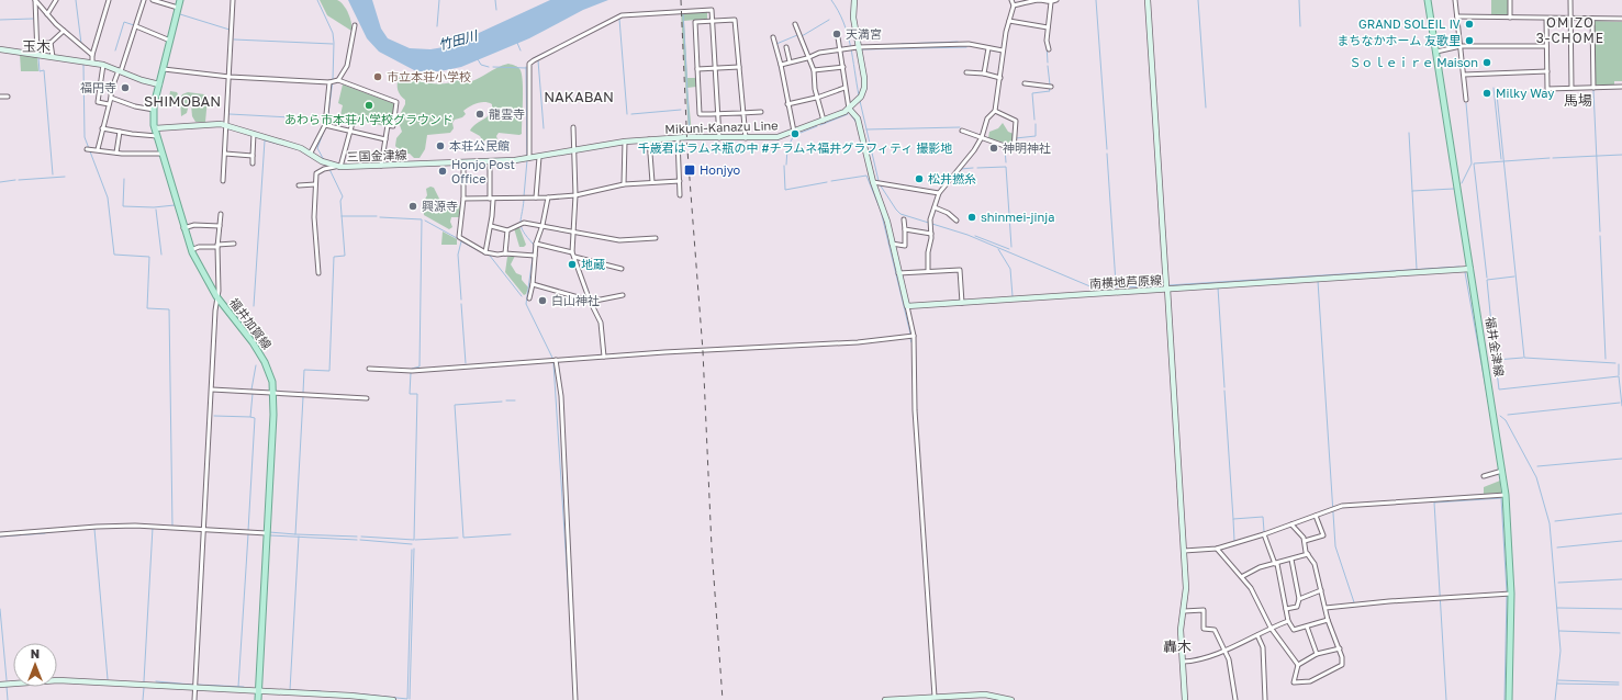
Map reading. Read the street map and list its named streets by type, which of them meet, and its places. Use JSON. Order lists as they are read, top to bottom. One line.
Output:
{"streets":{"main road":["Mikuni-Kanazu Line","三国金津線","南横地芦原線","福井加賀線","福井金津線"]},"crossings":[["Mikuni-Kanazu Line","三国金津線"],["三国金津線","福井加賀線"]],"districts":["OMIZO 3-CHOME","玉木","NAKABAN","馬場","SHIMOBAN","轟木"],"water":["竹田川"],"places":{"other":["GRAND SOLEIL Ⅳ","天満宮","まちなかホーム 友歌里","Ｓｏｌｅｉｒｅ Maison","市立本荘小学校","福円寺","Milky Way","あわら市本荘小学校グラウンド","龍雲寺","千歳君はラムネ瓶の中 #チラムネ福井グラフィティ 撮影地","本荘公民館","神明神社","Honjo Post Office","松井撚糸","興源寺","shinmei-jinja","地蔵","白山神社"],"transit":["Honjyo"]},"north":"top"}
